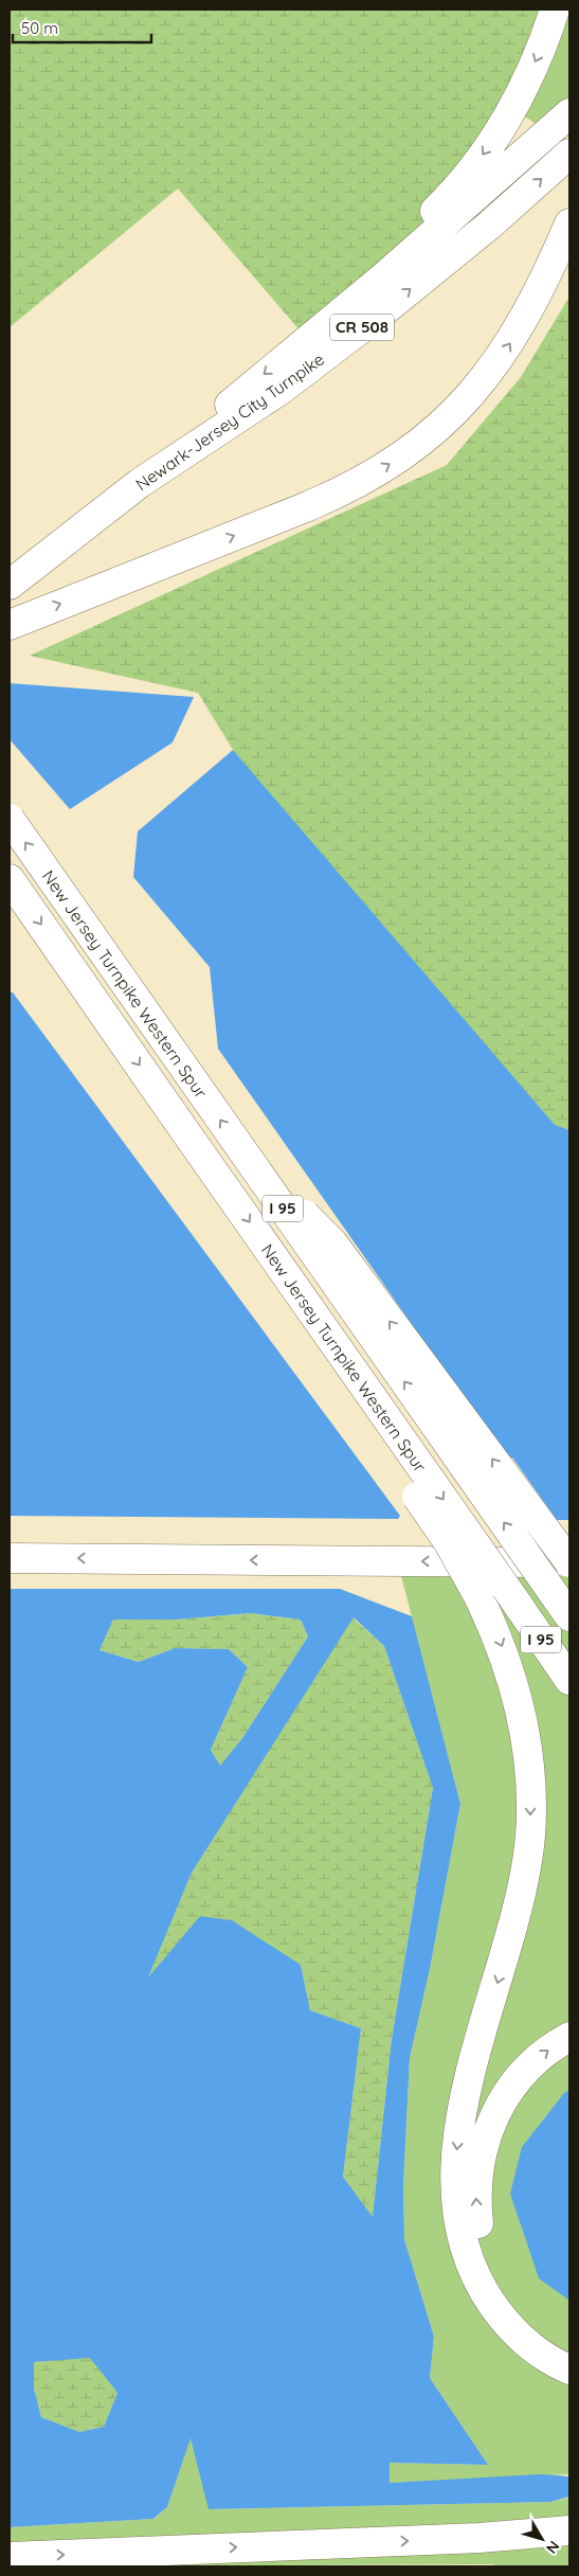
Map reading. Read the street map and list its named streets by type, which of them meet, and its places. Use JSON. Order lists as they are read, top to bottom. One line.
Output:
{"streets":{"highway":["CR 508","Newark-Jersey City Turnpike","New Jersey Turnpike Western Spur","I 95"]},"crossings":[["CR 508","Newark-Jersey City Turnpike"]],"scale_bar":"50 m","north":"bottom right"}
